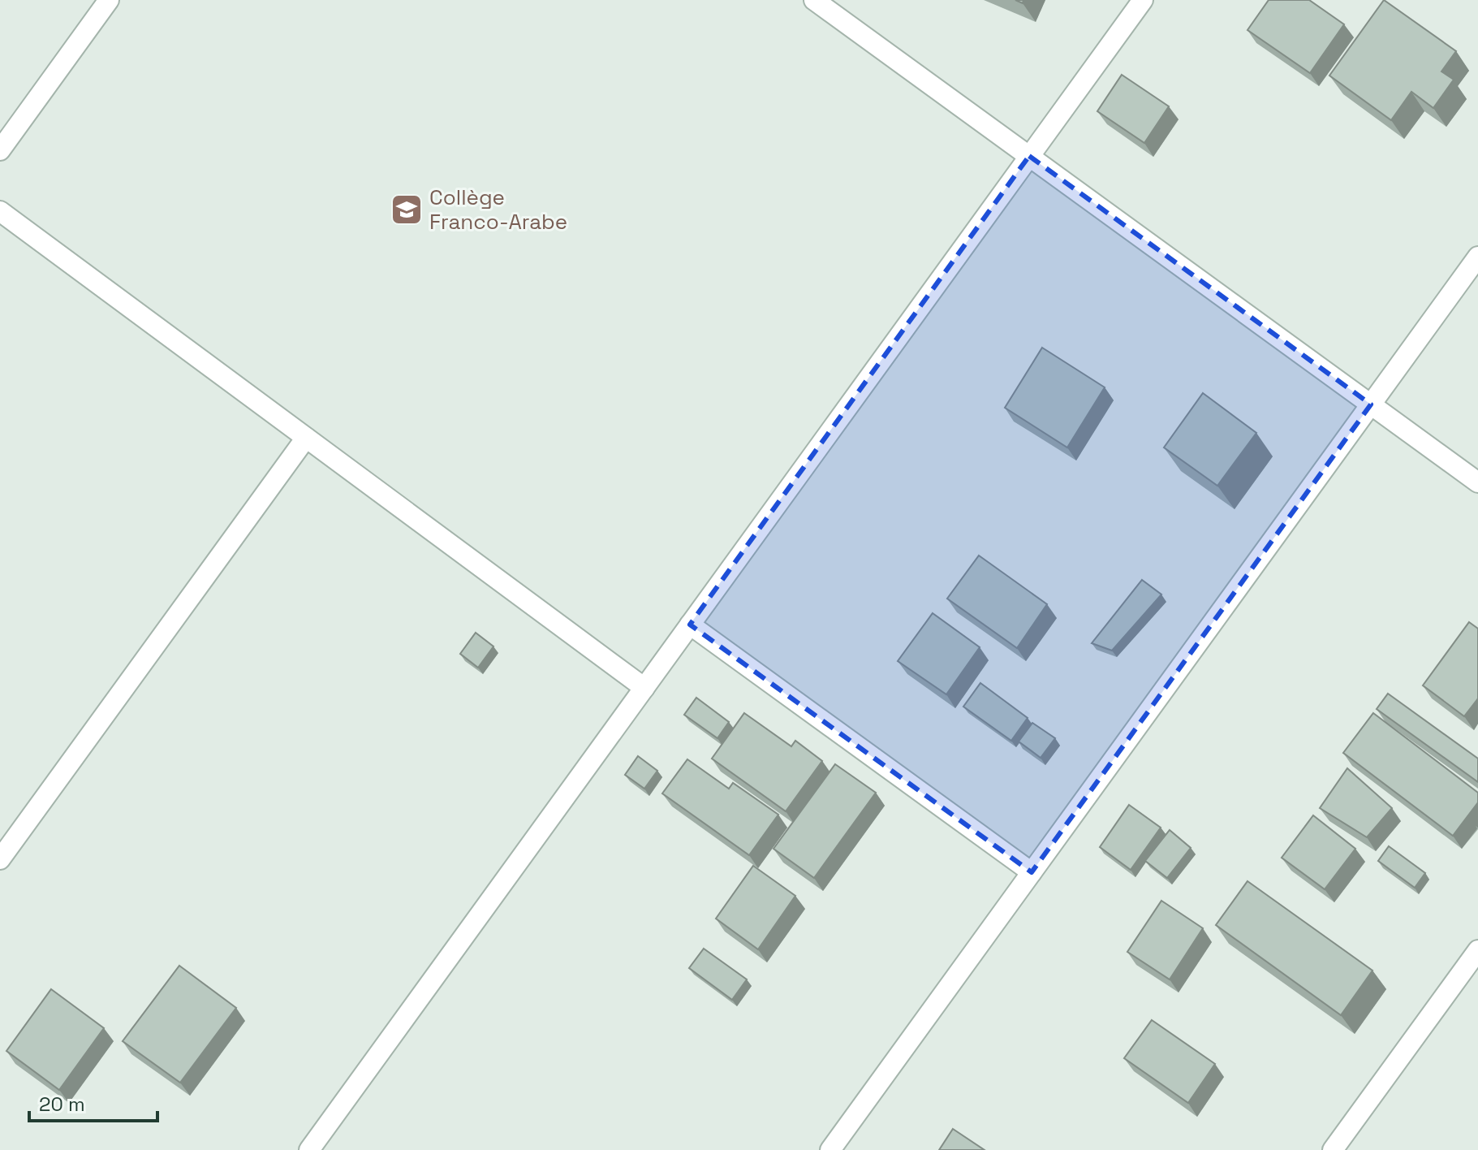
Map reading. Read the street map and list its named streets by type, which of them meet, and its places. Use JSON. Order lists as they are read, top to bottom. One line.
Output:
{"places":{"school or university":["Collège Franco-Arabe"]},"scale_bar":"20 m"}
